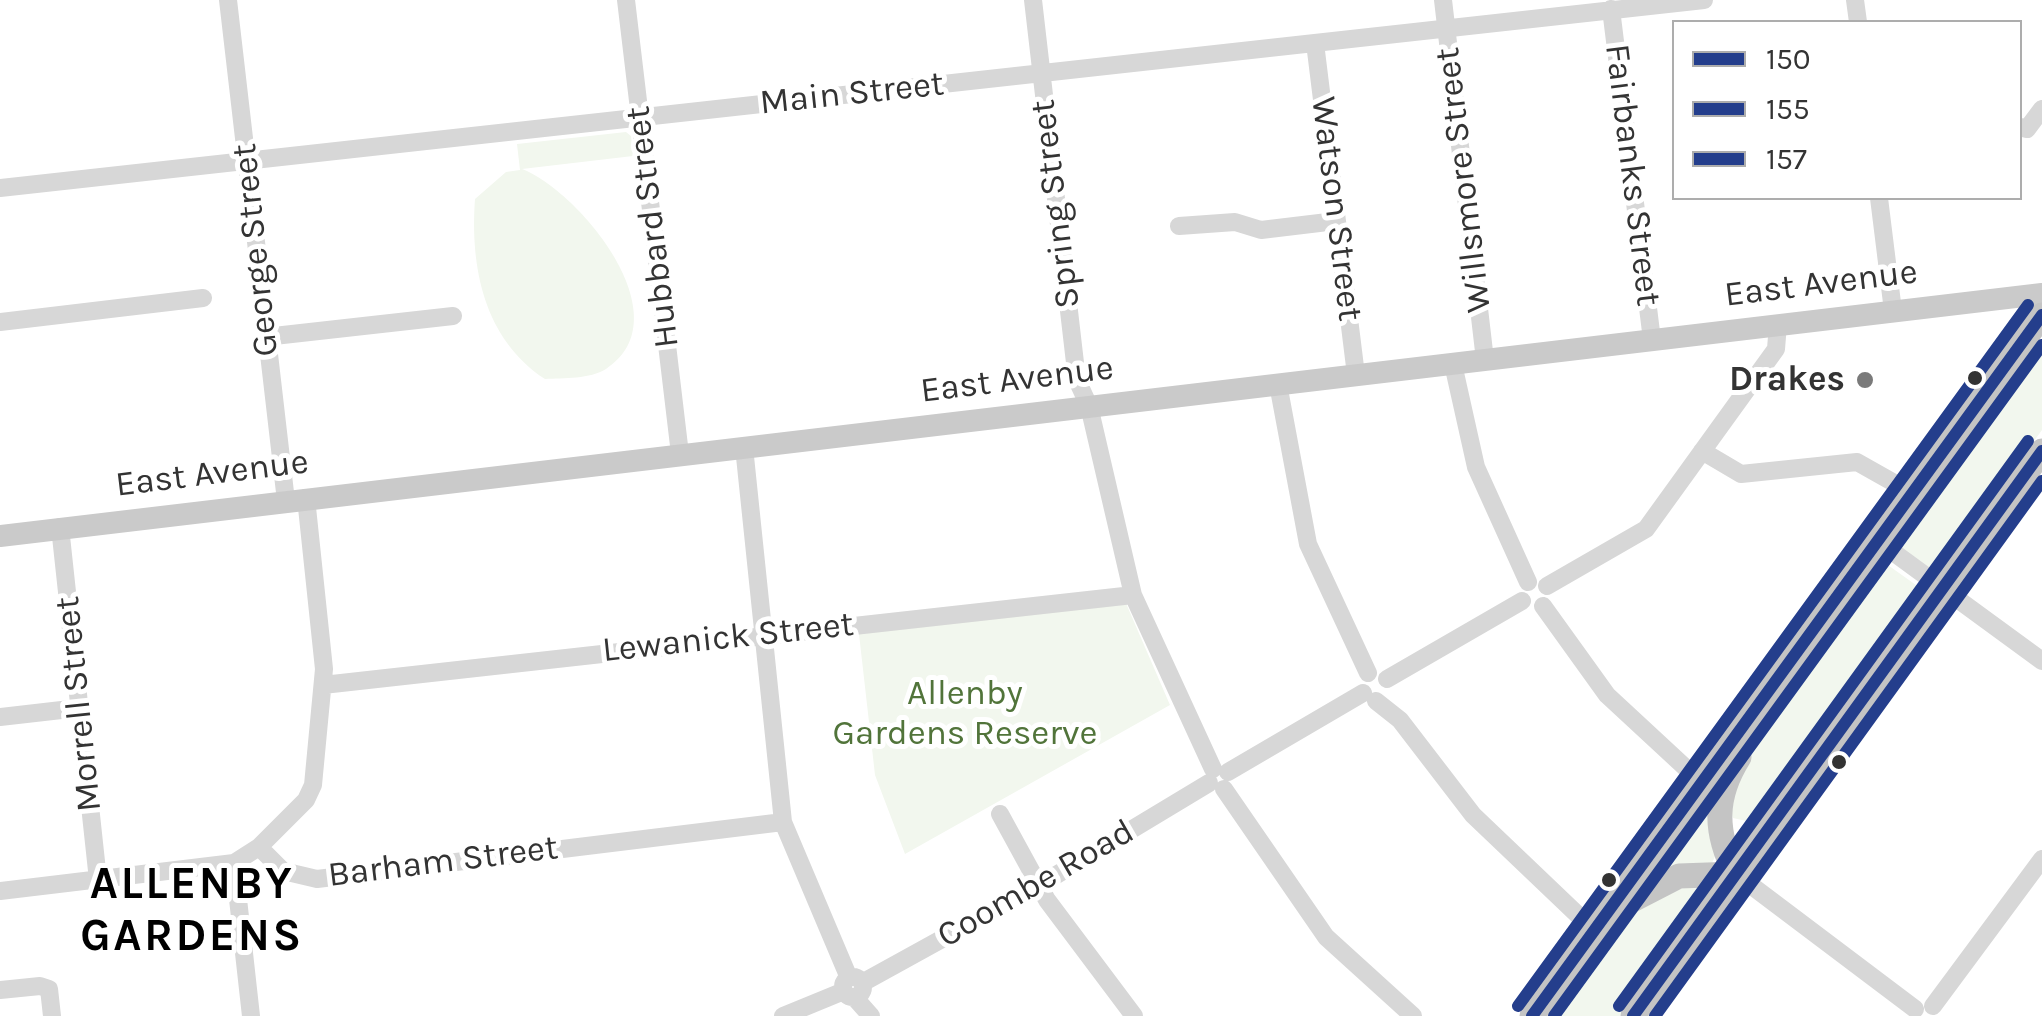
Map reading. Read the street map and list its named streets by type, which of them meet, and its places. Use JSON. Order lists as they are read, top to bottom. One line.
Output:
{"streets":{"main road":["East Avenue"],"street":["Main Street","Fairbanks Street","Willsmore Street","Spring Street","Watson Street","Hubbard Street","George Street","Lewanick Street","Morrell Street","Barham Street","Coombe Road"]},"crossings":[["Main Street","Fairbanks Street"],["Main Street","Willsmore Street"],["Main Street","Spring Street"],["Main Street","Watson Street"],["Main Street","Hubbard Street"],["Main Street","George Street"],["Fairbanks Street","East Avenue"],["Willsmore Street","East Avenue"],["Spring Street","East Avenue"],["Spring Street","Lewanick Street"],["Spring Street","Coombe Road"],["Watson Street","East Avenue"],["Hubbard Street","East Avenue"],["George Street","East Avenue"],["George Street","Lewanick Street"],["George Street","Barham Street"],["East Avenue","Morrell Street"]],"districts":["ALLENBY GARDENS"],"parks":["Allenby Gardens Reserve"],"places":["Drakes"],"lines":["transit line 157","transit line 150","transit line 155"],"legend":["150","155","157"]}
